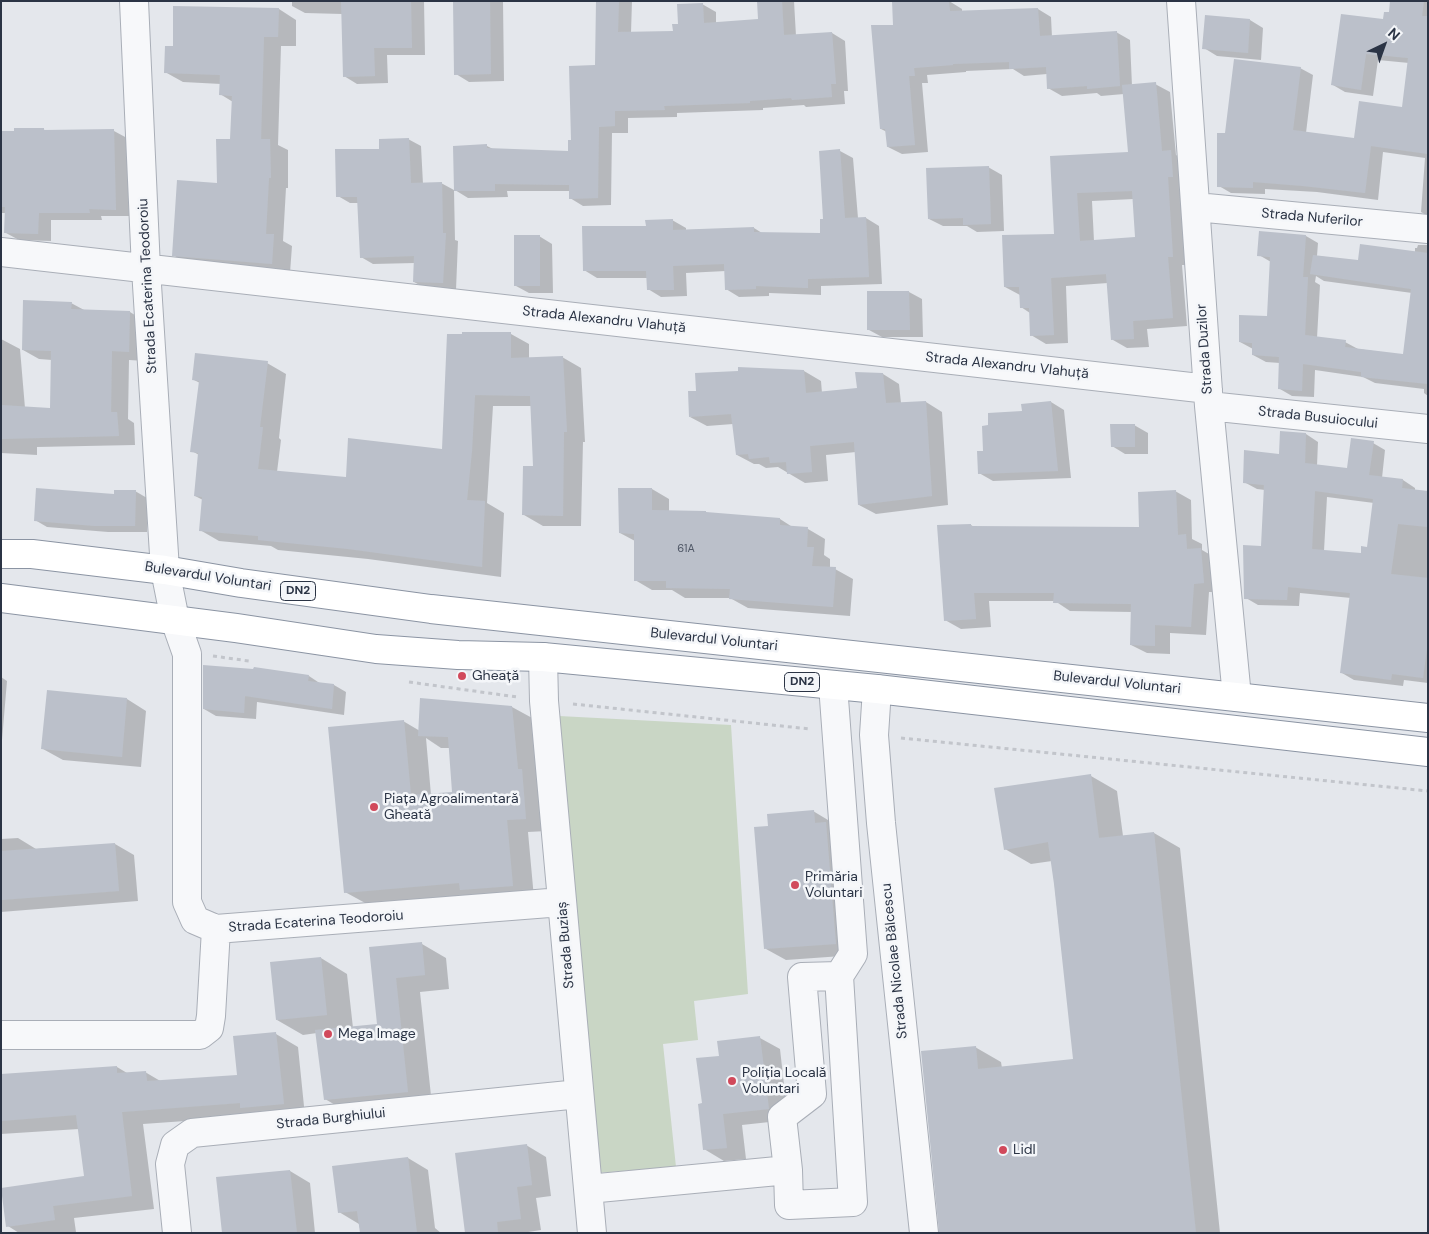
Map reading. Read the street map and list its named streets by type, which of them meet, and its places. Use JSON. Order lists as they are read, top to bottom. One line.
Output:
{"streets":{"highway":["Bulevardul Voluntari","DN2"],"street":["Strada Nuferilor","Strada Ecaterina Teodoroiu","Strada Alexandru Vlahuță","Strada Duzilor","Strada Busuiocului","Strada Buziaș","Strada Nicolae Bălcescu","Strada Burghiului"]},"crossings":[["Strada Nuferilor","Strada Duzilor"],["Strada Ecaterina Teodoroiu","Strada Alexandru Vlahuță"],["Strada Ecaterina Teodoroiu","Bulevardul Voluntari"],["Strada Ecaterina Teodoroiu","DN2"],["Strada Ecaterina Teodoroiu","Strada Buziaș"],["Strada Alexandru Vlahuță","Strada Duzilor"],["Strada Alexandru Vlahuță","Strada Busuiocului"],["Strada Duzilor","Strada Busuiocului"],["Strada Duzilor","Bulevardul Voluntari"],["DN2","Strada Buziaș"],["DN2","Strada Nicolae Bălcescu"],["Strada Buziaș","Strada Burghiului"]],"places":["Gheață","Piața Agroalimentară Gheată","Primăria Voluntari","Mega Image","Poliția Locală Voluntari","Lidl"],"house_numbers":["61A"],"north":"top right"}
